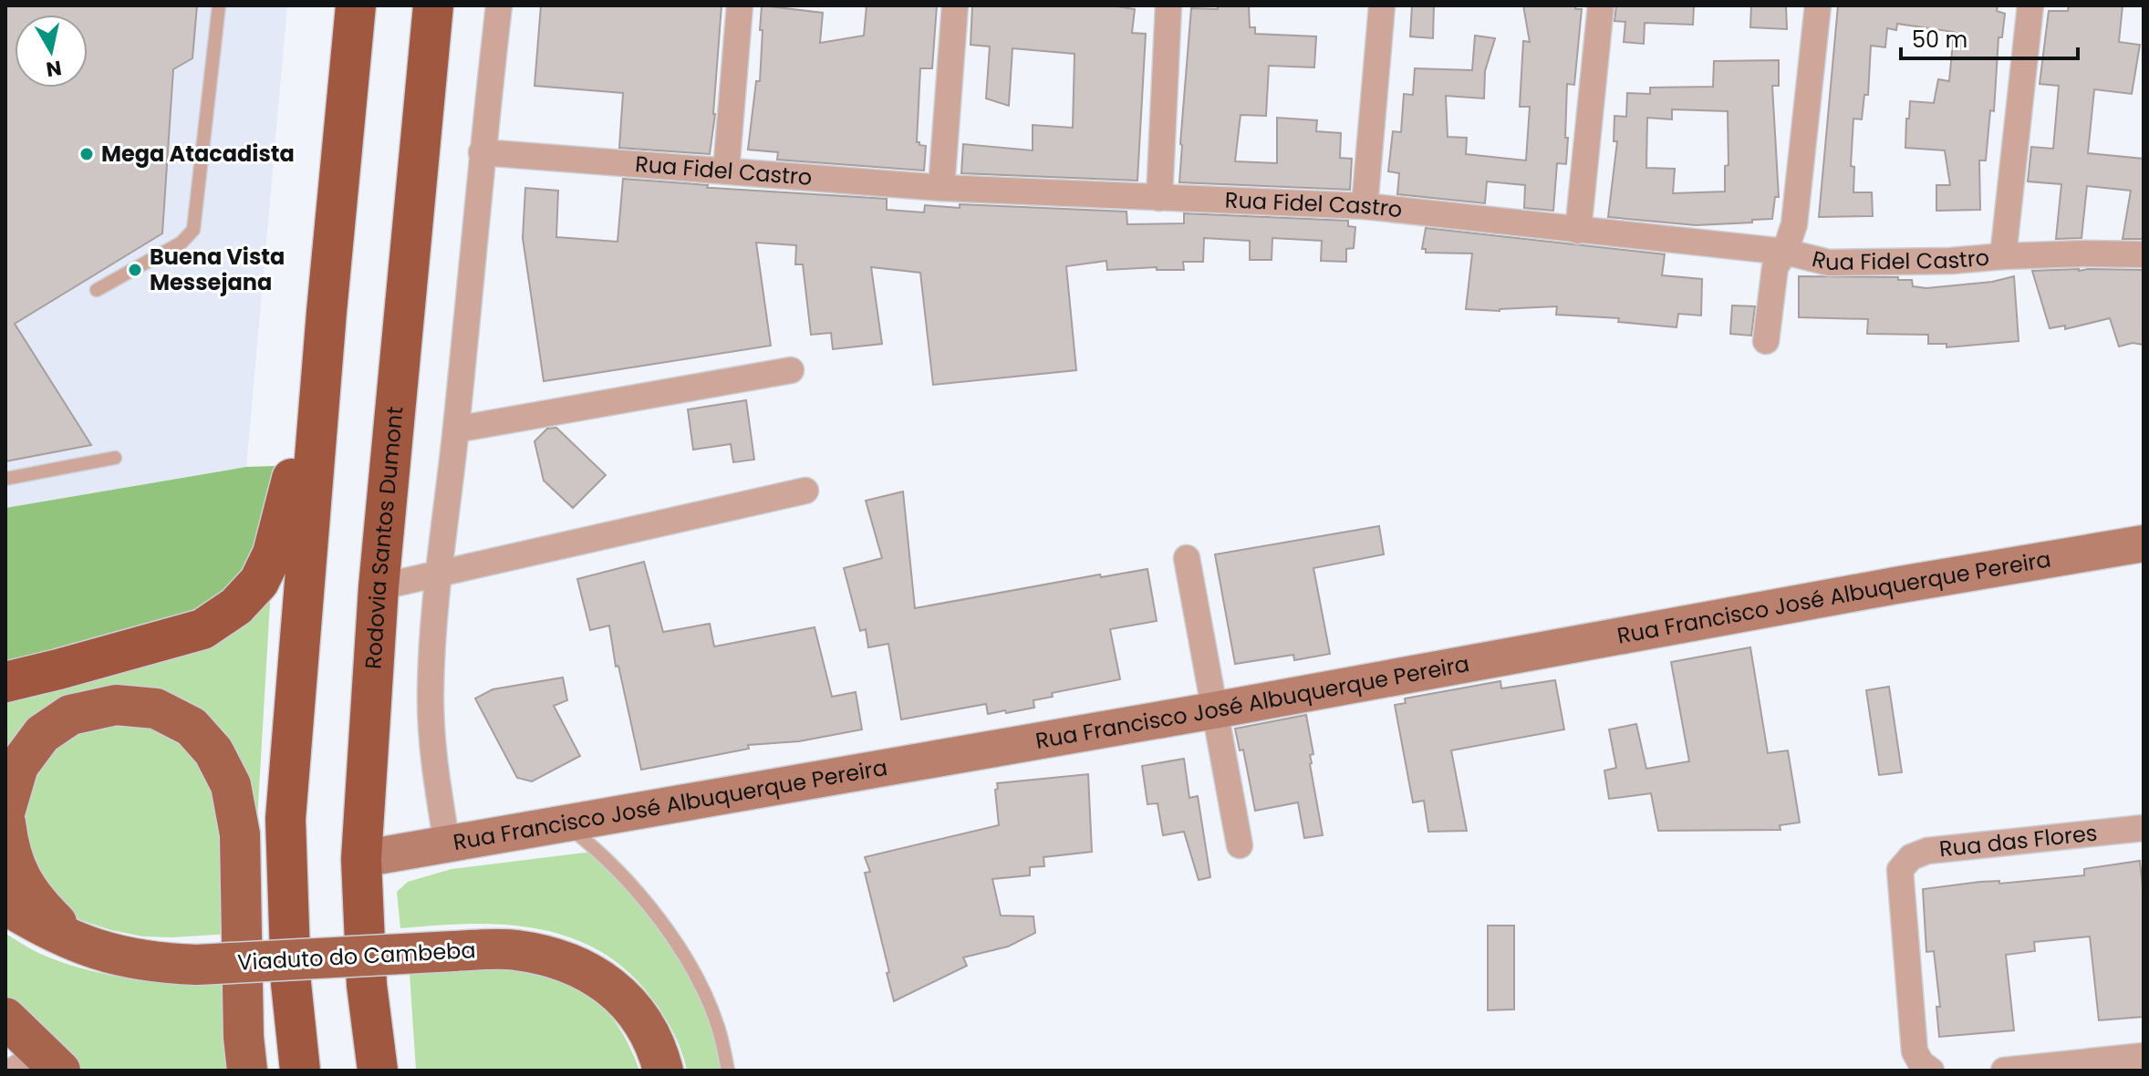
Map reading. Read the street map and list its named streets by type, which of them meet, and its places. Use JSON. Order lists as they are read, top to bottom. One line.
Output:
{"streets":{"highway":["Rodovia Santos Dumont"],"main road":["Rua Francisco José Albuquerque Pereira","Viaduto do Cambeba"],"street":["Rua Fidel Castro","Rua das Flores"]},"crossings":[["Rodovia Santos Dumont","Rua Francisco José Albuquerque Pereira"]],"places":["Mega Atacadista","Buena Vista Messejana"],"scale_bar":"50 m","north":"bottom"}
